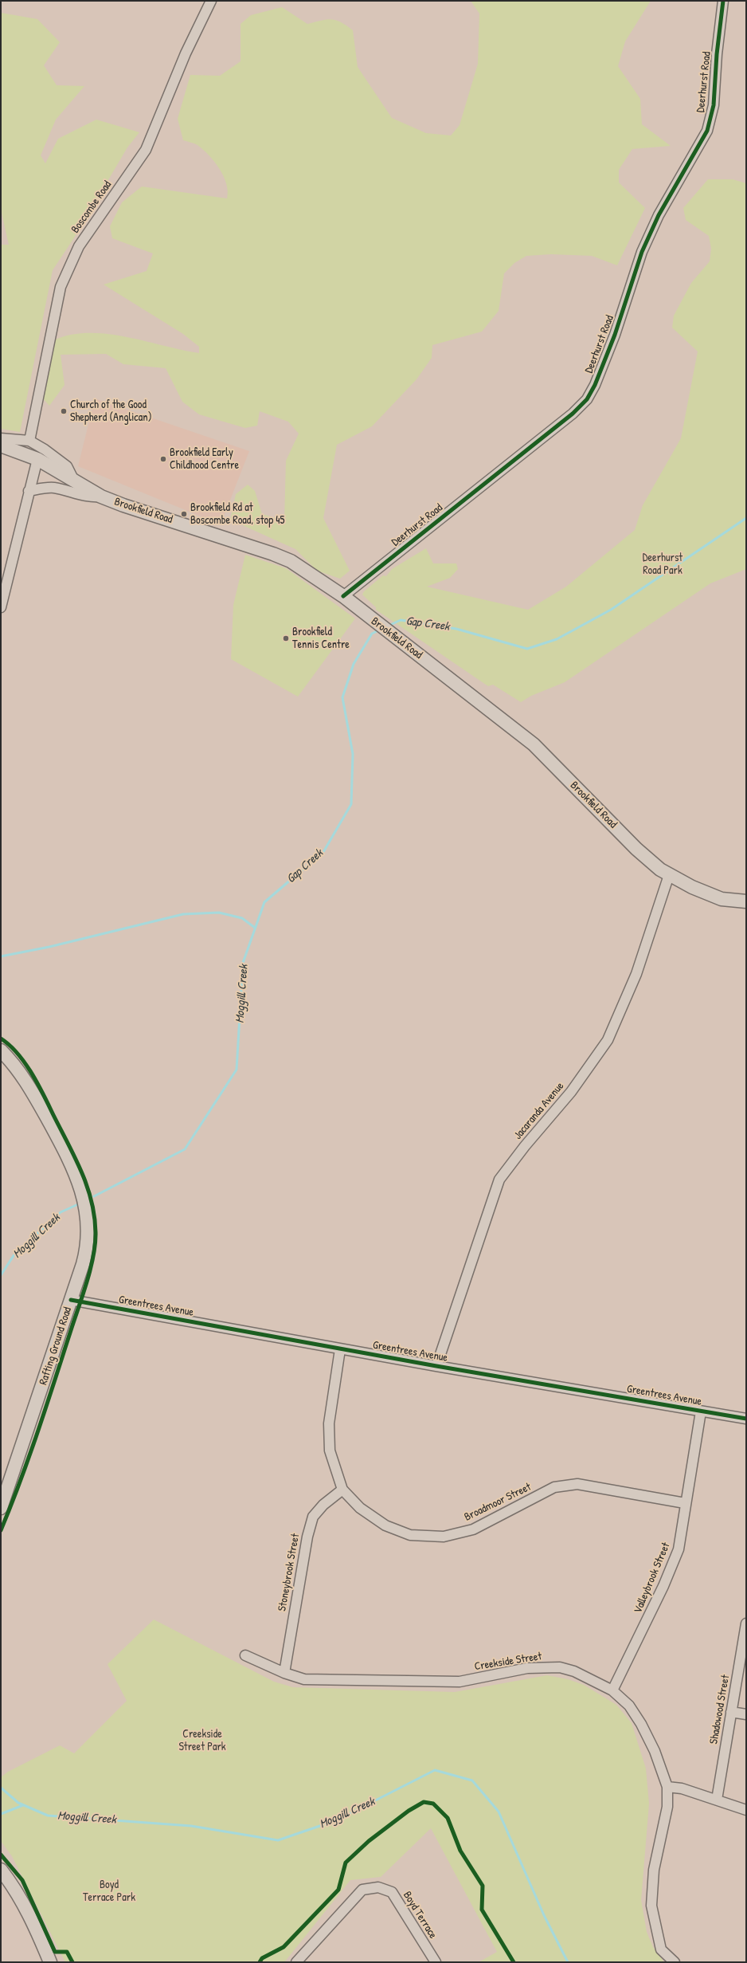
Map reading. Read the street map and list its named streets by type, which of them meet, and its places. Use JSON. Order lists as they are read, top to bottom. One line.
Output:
{"streets":{"main road":["Brookfield Road","Rafting Ground Road"],"street":["Deerhurst Road","Boscombe Road","Jacaranda Avenue","Greentrees Avenue","Broadmoor Street","Stoneybrook Street","Valleybrook Street","Creekside Street","Shadowood Street","Boyd Terrace"]},"crossings":[["Deerhurst Road","Brookfield Road"],["Brookfield Road","Jacaranda Avenue"],["Jacaranda Avenue","Greentrees Avenue"],["Greentrees Avenue","Rafting Ground Road"],["Greentrees Avenue","Broadmoor Street"],["Greentrees Avenue","Valleybrook Street"],["Broadmoor Street","Stoneybrook Street"],["Broadmoor Street","Valleybrook Street"],["Stoneybrook Street","Creekside Street"],["Valleybrook Street","Creekside Street"]],"water":["Gap Creek","Moggill Creek"],"parks":["Deerhurst Road Park","Creekside Street Park","Boyd Terrace Park"],"places":["Church of the Good Shepherd (Anglican)","Brookfield Early Childhood Centre","Brookfield Rd at Boscombe Road, stop 45","Brookfield Tennis Centre"]}
